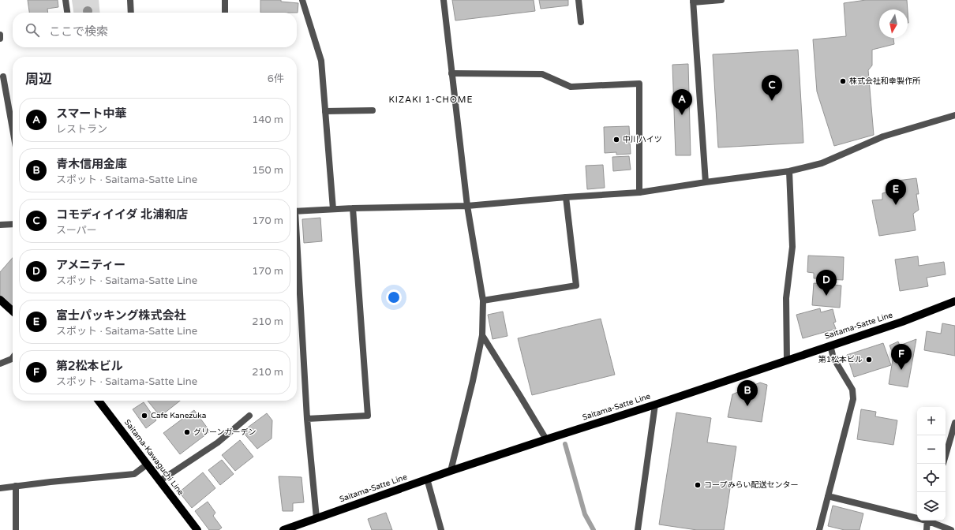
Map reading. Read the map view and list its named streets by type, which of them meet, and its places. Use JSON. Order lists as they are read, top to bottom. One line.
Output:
{"streets":{"main road":["Saitama-Satte Line","Saitama-Kawaguchi Line"]},"districts":["KIZAKI 1-CHOME"],"places":["株式会社和幸製作所","中川ハイツ","第1松本ビル","Cafe Kanezuka","グリーンガーデン","コープみらい配送センター"],"north":"bottom","page":{"search":"ここで検索","heading":["周辺","6件"],"pins":["C","A","E","D","F","B"],"list":[{"mark":"A","name":"スマート中華","note":"レストラン","value":"140 m"},{"mark":"B","name":"青木信用金庫","note":"スポット · Saitama-Satte Line","value":"150 m"},{"mark":"C","name":"コモディイイダ 北浦和店","note":"スーパー","value":"170 m"},{"mark":"D","name":"アメニティー","note":"スポット · Saitama-Satte Line","value":"170 m"},{"mark":"E","name":"富士パッキング株式会社","note":"スポット · Saitama-Satte Line","value":"210 m"},{"mark":"F","name":"第2松本ビル","note":"スポット · Saitama-Satte Line","value":"210 m"}],"map_buttons":["+","−"]}}
